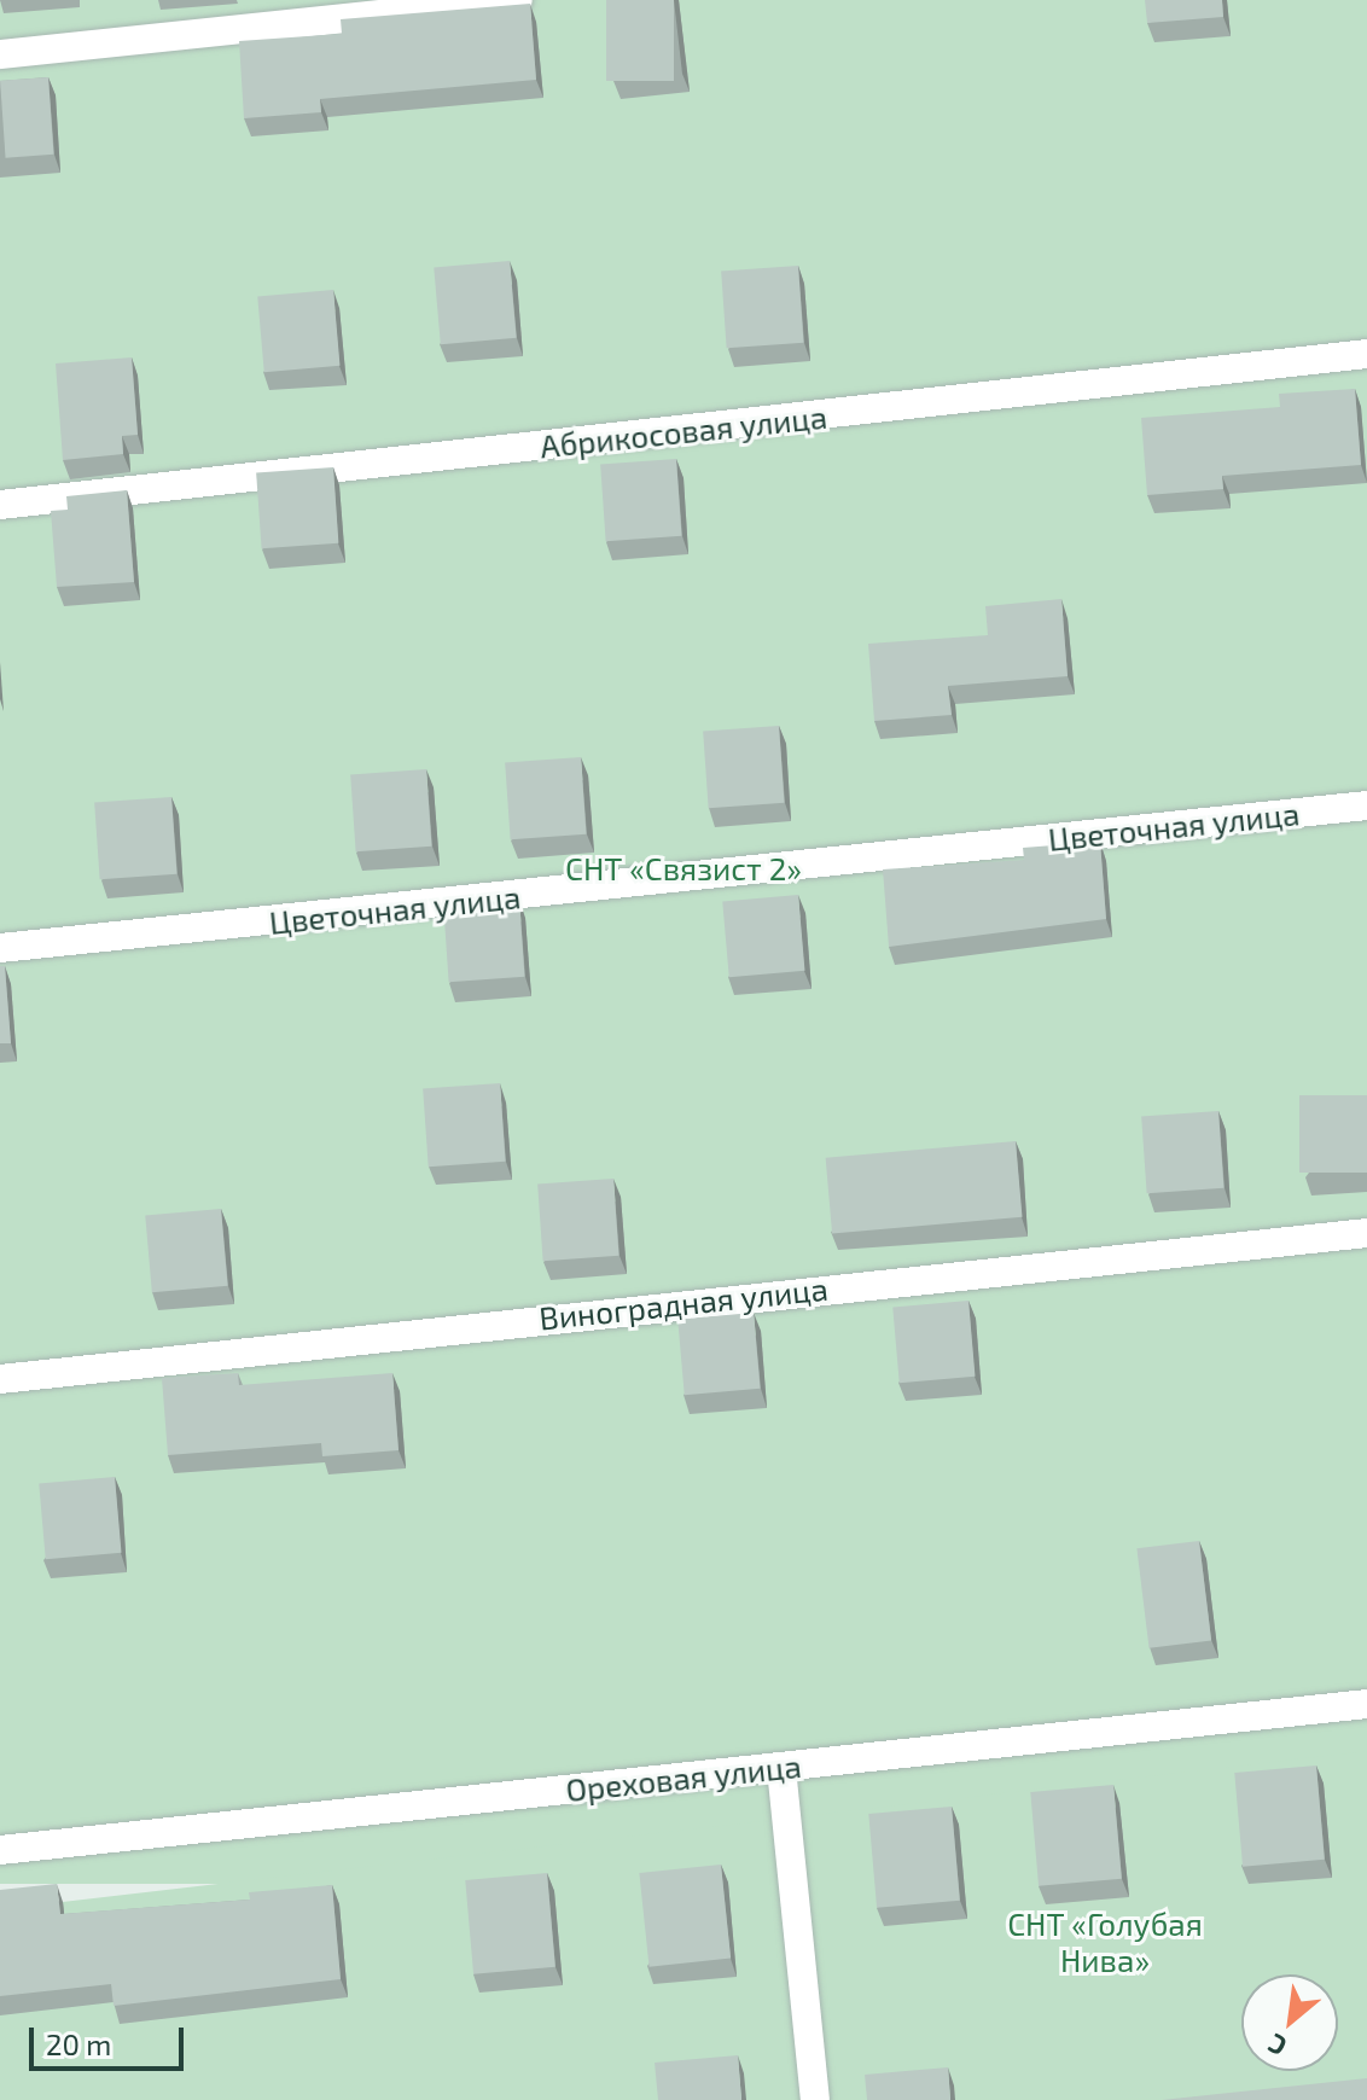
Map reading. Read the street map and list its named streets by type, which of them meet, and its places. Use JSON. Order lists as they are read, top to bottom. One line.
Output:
{"streets":{"street":["Абрикосовая улица","Цветочная улица","Виноградная улица","Ореховая улица"]},"parks":["СНТ «Связист 2»","СНТ «Голубая Нива»"],"scale_bar":"20 m","north":"bottom left"}
